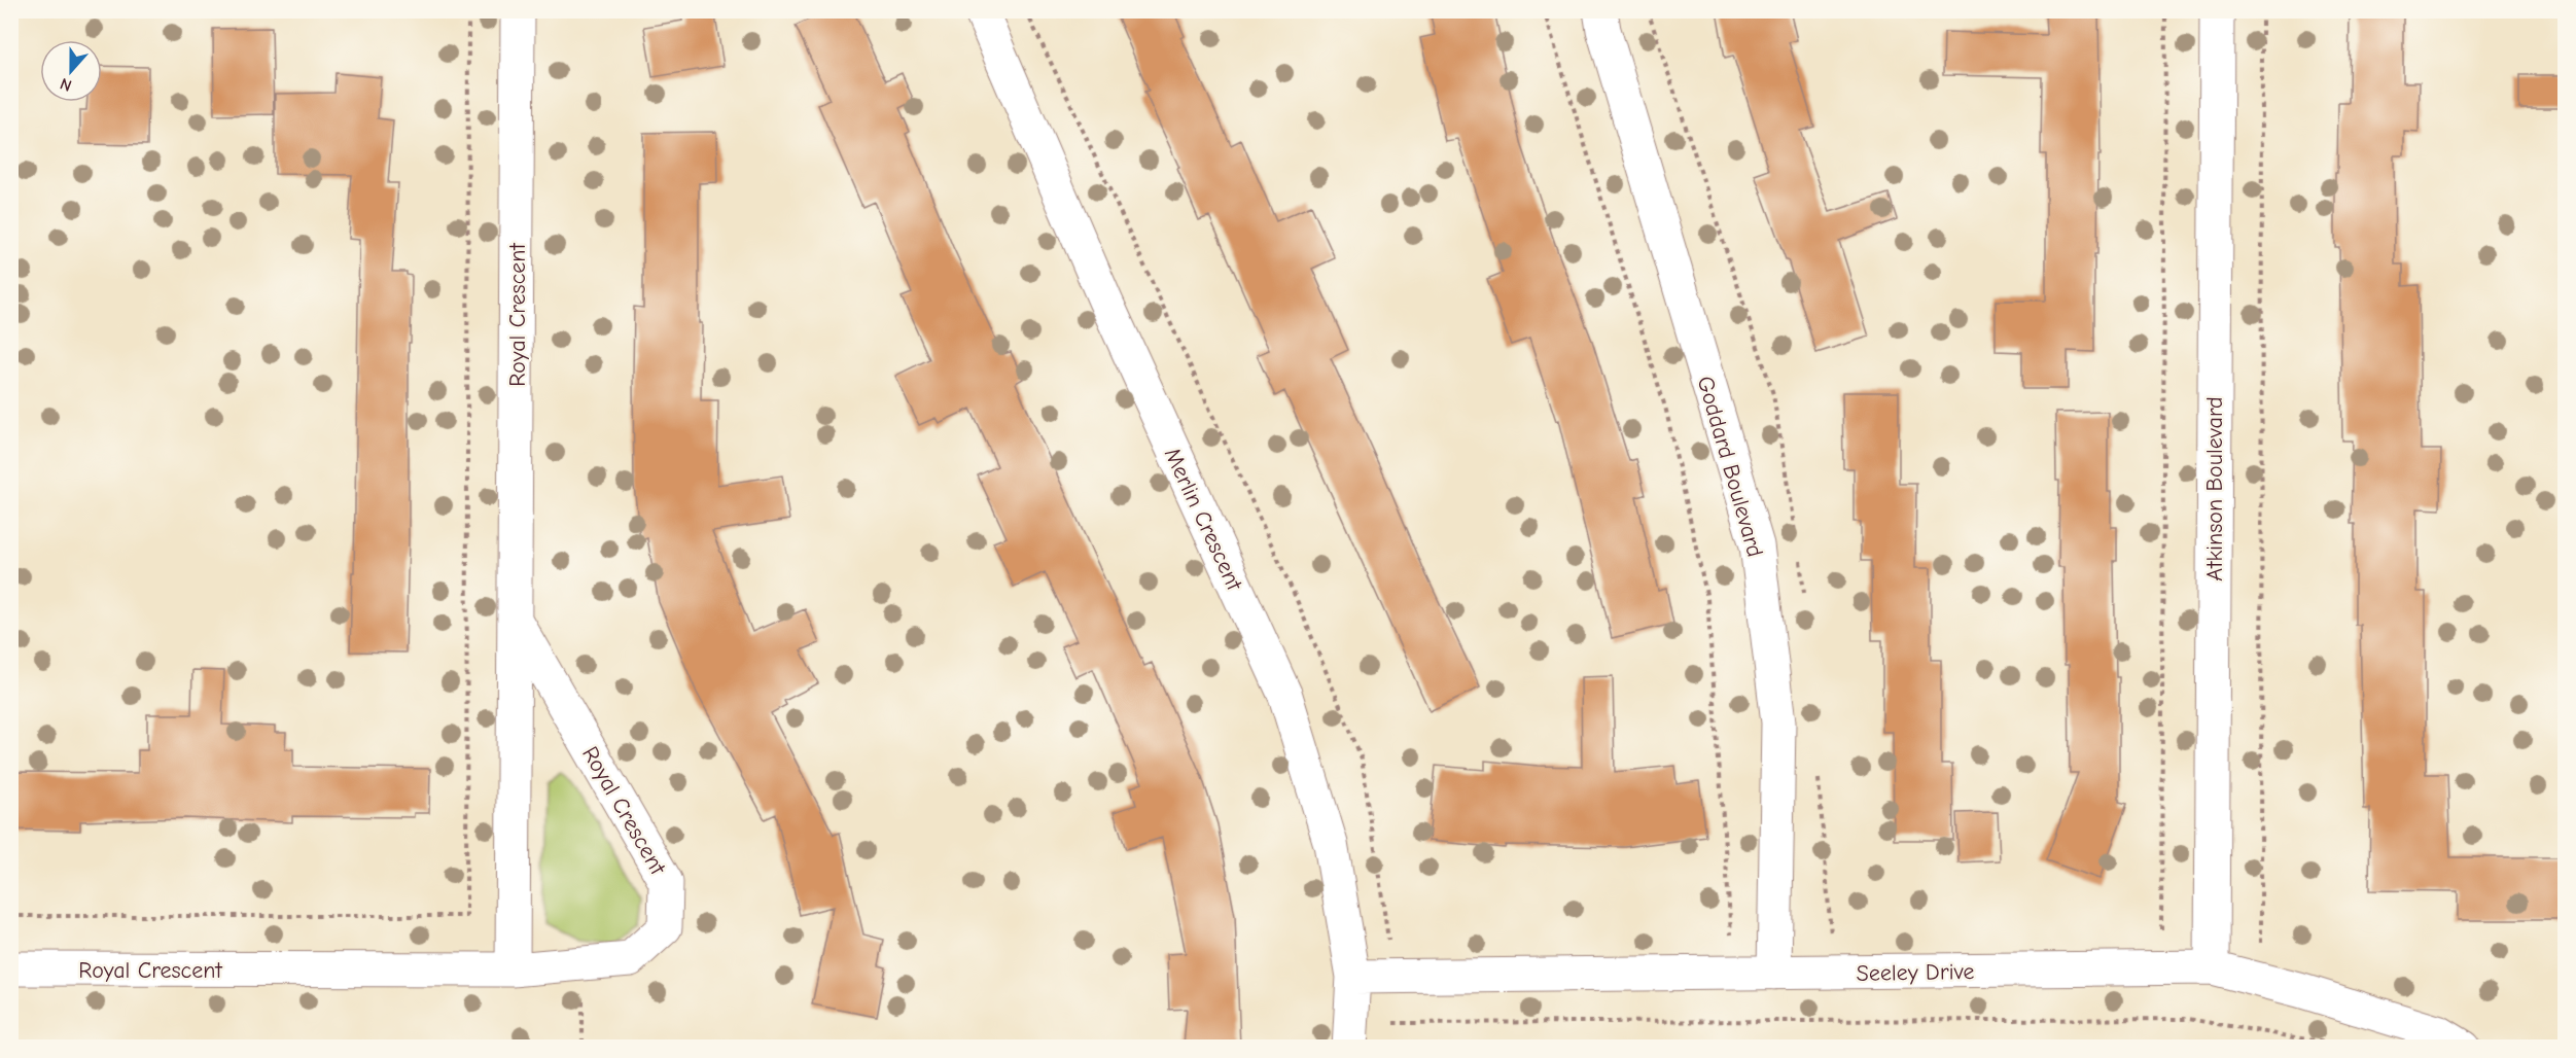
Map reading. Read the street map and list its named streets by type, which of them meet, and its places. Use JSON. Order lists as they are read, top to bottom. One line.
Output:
{"streets":{"street":["Royal Crescent","Goddard Boulevard","Atkinson Boulevard","Merlin Crescent","Seeley Drive"]},"crossings":[["Goddard Boulevard","Seeley Drive"],["Atkinson Boulevard","Seeley Drive"],["Merlin Crescent","Seeley Drive"]],"north":"bottom"}
